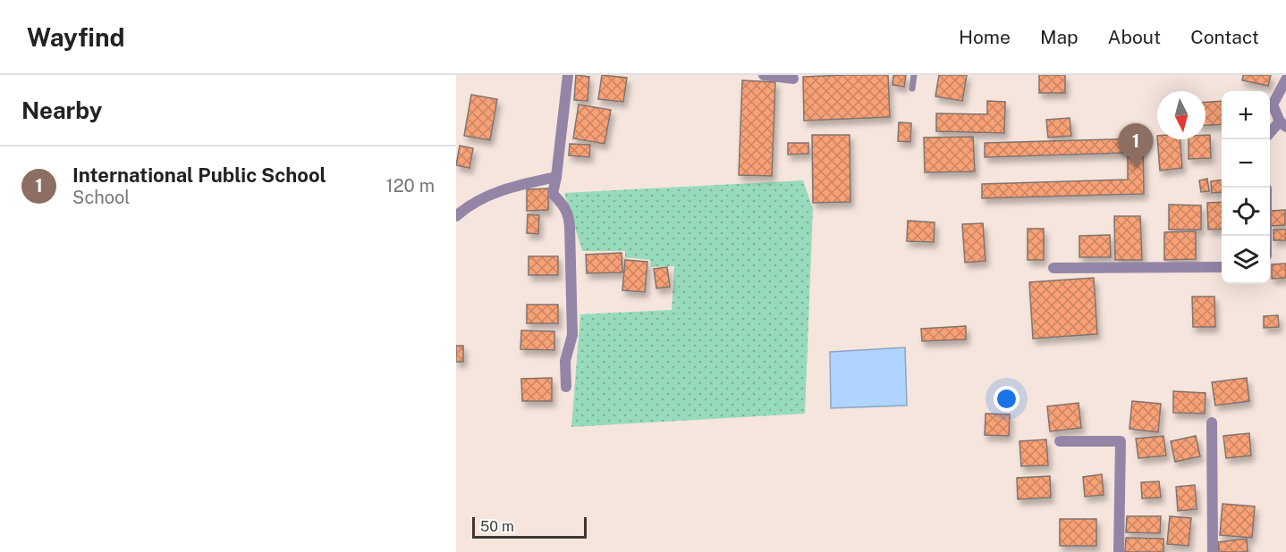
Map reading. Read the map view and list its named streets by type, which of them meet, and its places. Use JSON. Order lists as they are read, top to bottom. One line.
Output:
{"scale_bar":"50 m","north":"bottom","page":{"header":"Wayfind","nav":["Home","Map","About","Contact"],"heading":"Nearby","map_buttons":["+","−"],"pins":"1","list":[{"mark":"1","name":"International Public School","note":"School","value":"120 m"}],"scale":"50 m"}}
